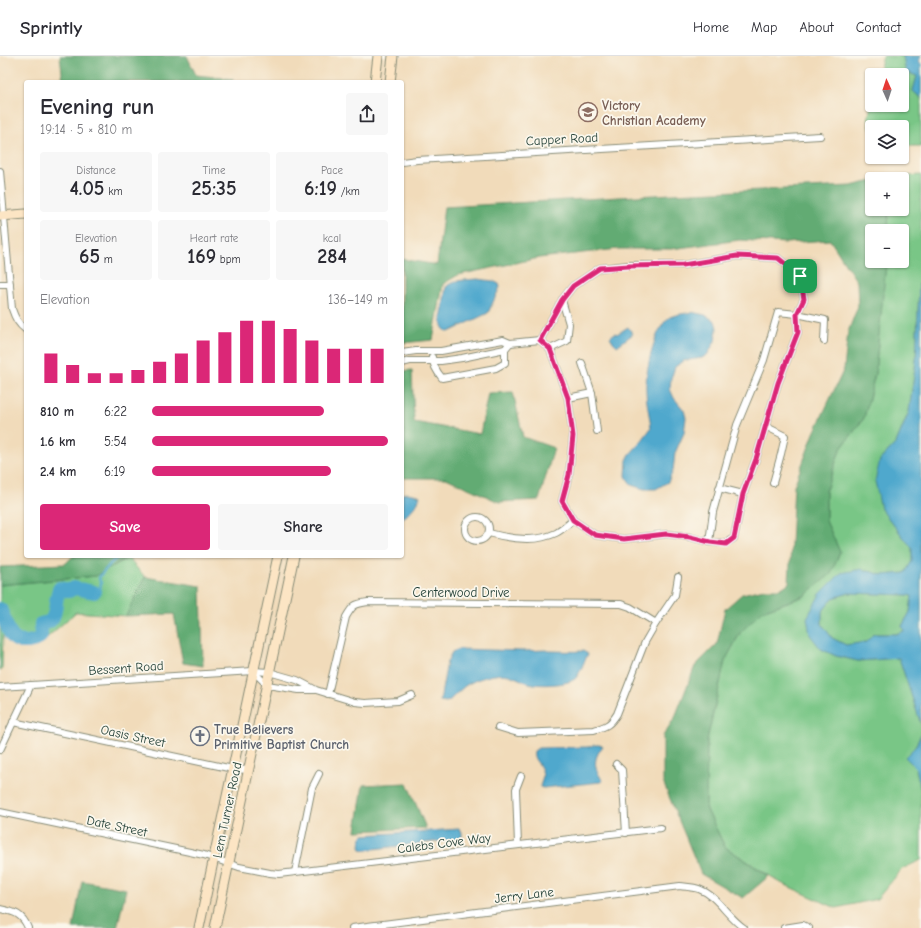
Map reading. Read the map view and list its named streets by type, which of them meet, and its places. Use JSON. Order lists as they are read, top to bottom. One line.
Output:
{"streets":{"main road":["Lem Turner Road"],"street":["Capper Road","Centerwood Drive","Bessent Road","Oasis Street","Date Street","Calebs Cove Way","Jerry Lane"]},"crossings":[["Centerwood Drive","Bessent Road"],["Bessent Road","Lem Turner Road"],["Oasis Street","Lem Turner Road"],["Lem Turner Road","Date Street"],["Lem Turner Road","Calebs Cove Way"],["Date Street","Calebs Cove Way"]],"places":{"school or university":["Victory Christian Academy"],"church":["True Believers Primitive Baptist Church"]},"north":"top","page":{"header":"Sprintly","nav":["Home","Map","About","Contact"],"map_buttons":["+","−"],"heading":["Evening run","19:14 · 5 × 810 m"],"stats":[["Distance","4.05 km"],["Time","25:35"],["Pace","6:19 /km"],["Elevation","65 m"],["Heart rate","169 bpm"],["kcal","284"]],"chart":["Elevation","136–149 m"],"list":[{"name":"810 m","note":"6:22"},{"name":"1.6 km","note":"5:54"},{"name":"2.4 km","note":"6:19"}],"buttons":["Save","Share"]}}
